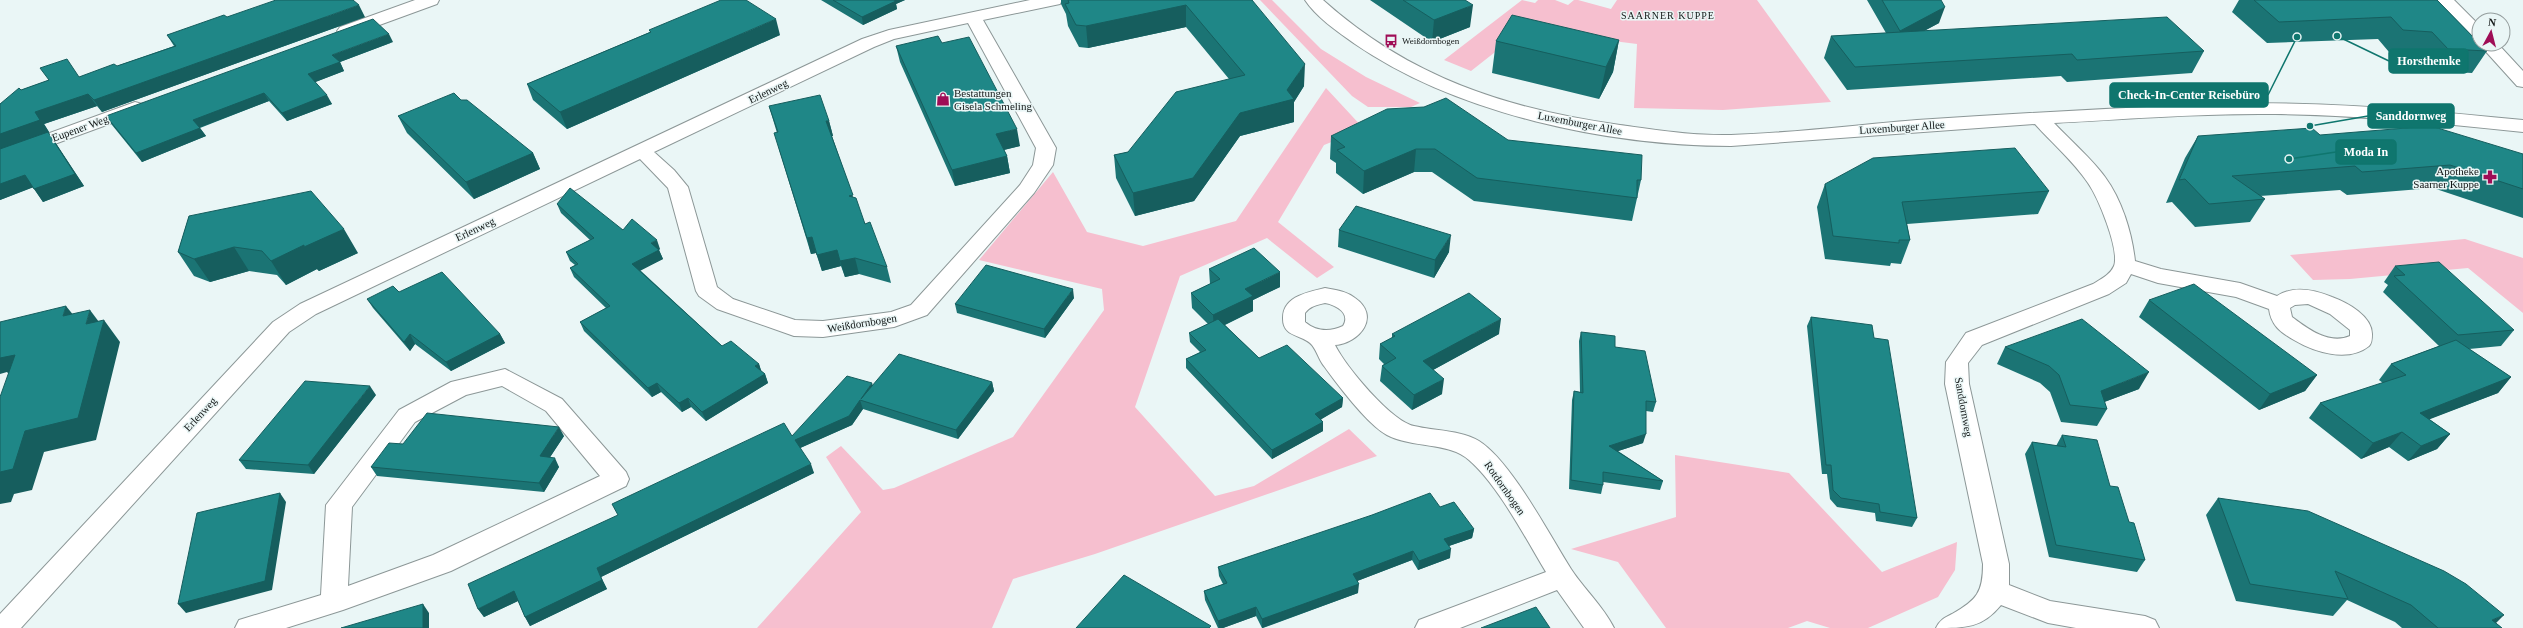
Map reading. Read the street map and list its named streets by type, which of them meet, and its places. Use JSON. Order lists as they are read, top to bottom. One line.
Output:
{"streets":{"street":["Erlenweg","Luxemburger Allee","Eupener Weg","Weißdornbogen","Sanddornweg","Rotdornbogen"]},"crossings":[["Erlenweg","Weißdornbogen"]],"districts":["SAARNER KUPPE"],"places":{"other":["Horsthemke","Check-In-Center Reisebüro","Sanddornweg","Moda In"],"bus stop":["Weißdornbogen"],"shop":["Bestattungen Gisela Schmeling"],"pharmacy":["Apotheke Saarner Kuppe"]},"north":"top"}
